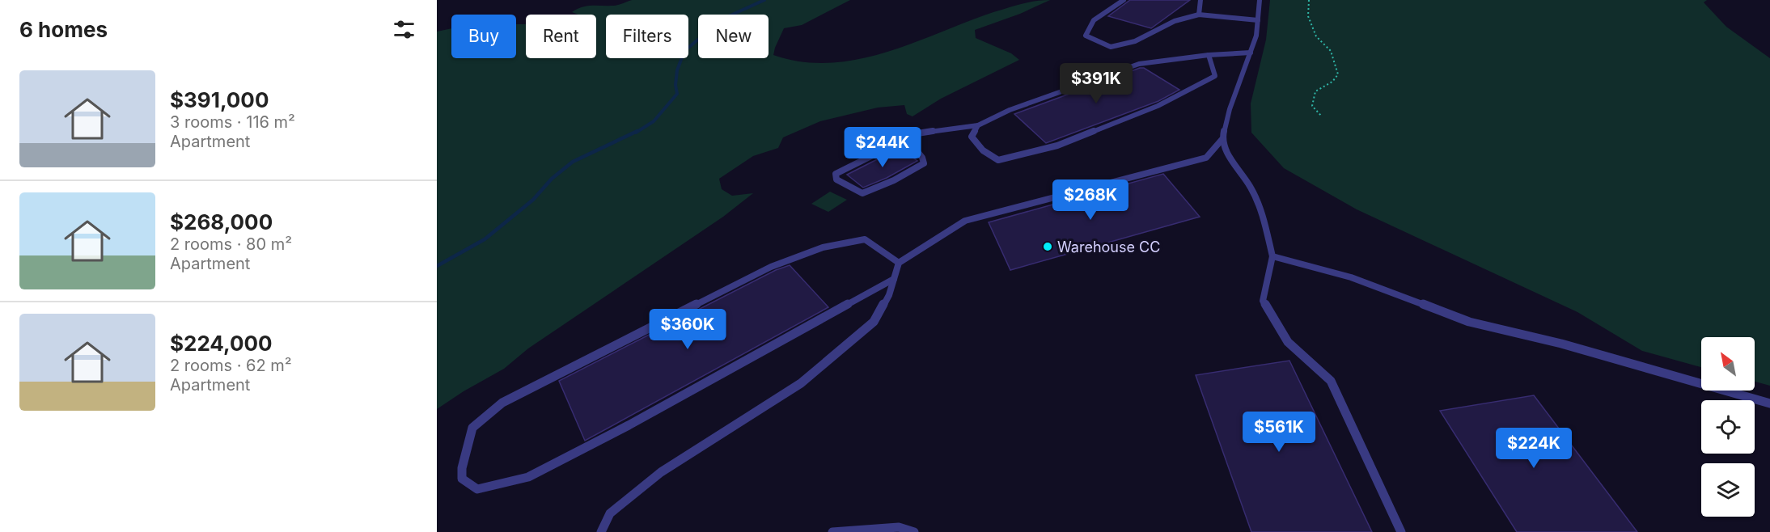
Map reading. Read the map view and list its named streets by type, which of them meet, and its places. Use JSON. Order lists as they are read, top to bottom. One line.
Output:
{"places":["Warehouse CC"],"north":"top left","page":{"heading":"6 homes","chip":["Buy","Rent","Filters","New"],"list":[{"name":"$391,000","note":"3 rooms · 116 m² · Apartment"},{"name":"$268,000","note":"2 rooms · 80 m² · Apartment"},{"name":"$224,000","note":"2 rooms · 62 m² · Apartment"}],"price":["$391K","$244K","$268K","$360K","$561K","$224K"]}}
